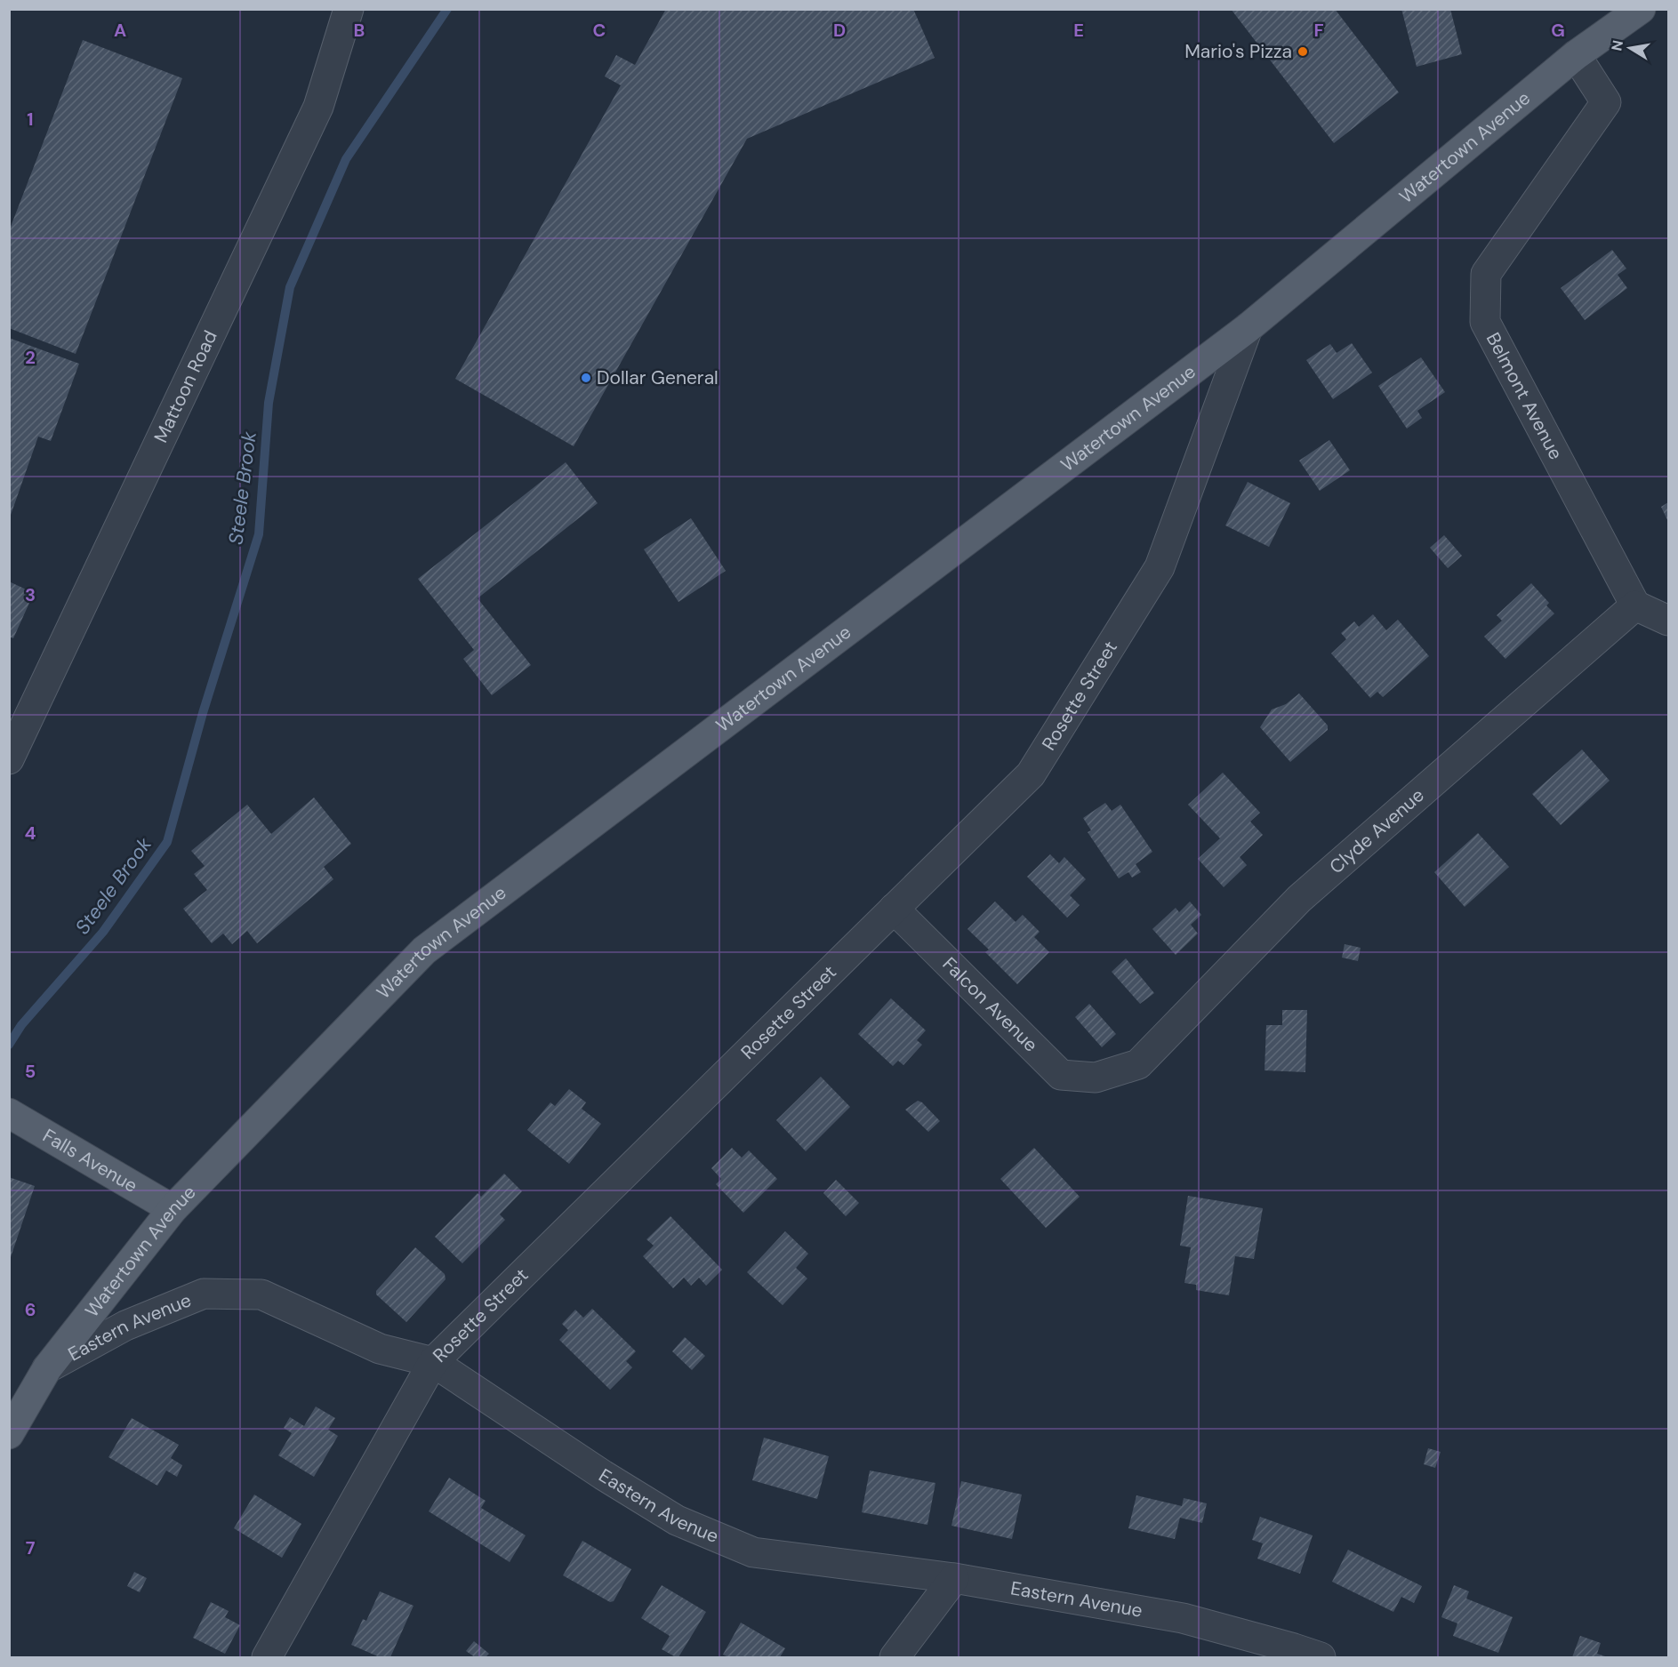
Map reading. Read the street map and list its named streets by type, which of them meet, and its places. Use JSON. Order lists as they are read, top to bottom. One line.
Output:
{"streets":{"main road":["Watertown Avenue","Falls Avenue"],"street":["Mattoon Road","Belmont Avenue","Rosette Street","Clyde Avenue","Falcon Avenue","Eastern Avenue"]},"crossings":[["Watertown Avenue","Belmont Avenue"],["Watertown Avenue","Rosette Street"],["Watertown Avenue","Falls Avenue"],["Watertown Avenue","Eastern Avenue"],["Belmont Avenue","Clyde Avenue"],["Rosette Street","Falcon Avenue"],["Rosette Street","Eastern Avenue"],["Clyde Avenue","Falcon Avenue"]],"water":["Steele Brook"],"places":["Mario's Pizza","Dollar General"],"north":"left","grid":{"columns":["A","B","C","D","E","F","G"],"rows":["1","2","3","4","5","6","7"]}}
